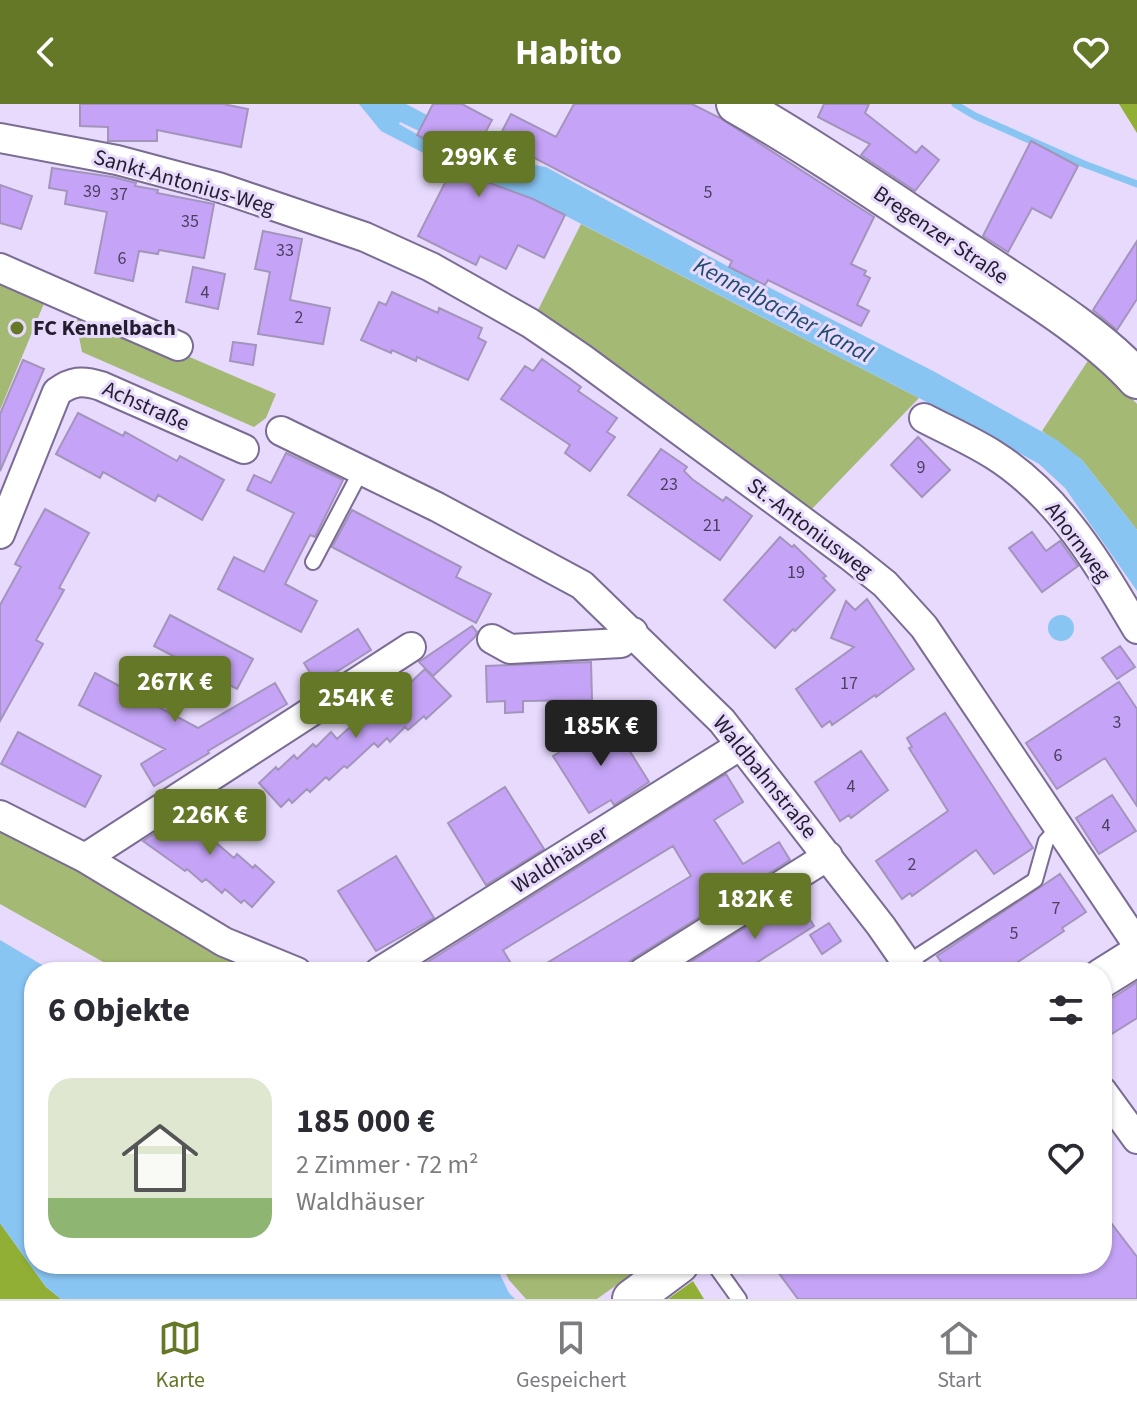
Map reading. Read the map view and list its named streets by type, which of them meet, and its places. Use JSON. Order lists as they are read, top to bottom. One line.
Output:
{"streets":{"main road":["Bregenzer Straße"],"street":["Sankt-Antonius-Weg","Achstraße","St.-Antoniusweg","Ahornweg","Waldbahnstraße","Waldhäuser"]},"crossings":[["Sankt-Antonius-Weg","St.-Antoniusweg"],["Waldbahnstraße","Waldhäuser"]],"water":["Kennelbacher Kanal"],"places":["FC Kennelbach"],"house_numbers":["39","5","37","35","33","6","4","2","9","23","21","19","17","3","6","4","4","2","7","5"],"page":{"header":"Habito","price":["299K €","267K €","254K €","185K €","226K €","182K €"],"heading":"6 Objekte","list":[{"name":"185 000 €","note":"2 Zimmer · 72 m² · Waldhäuser"}],"tabs":["Karte","Gespeichert","Start"]}}
